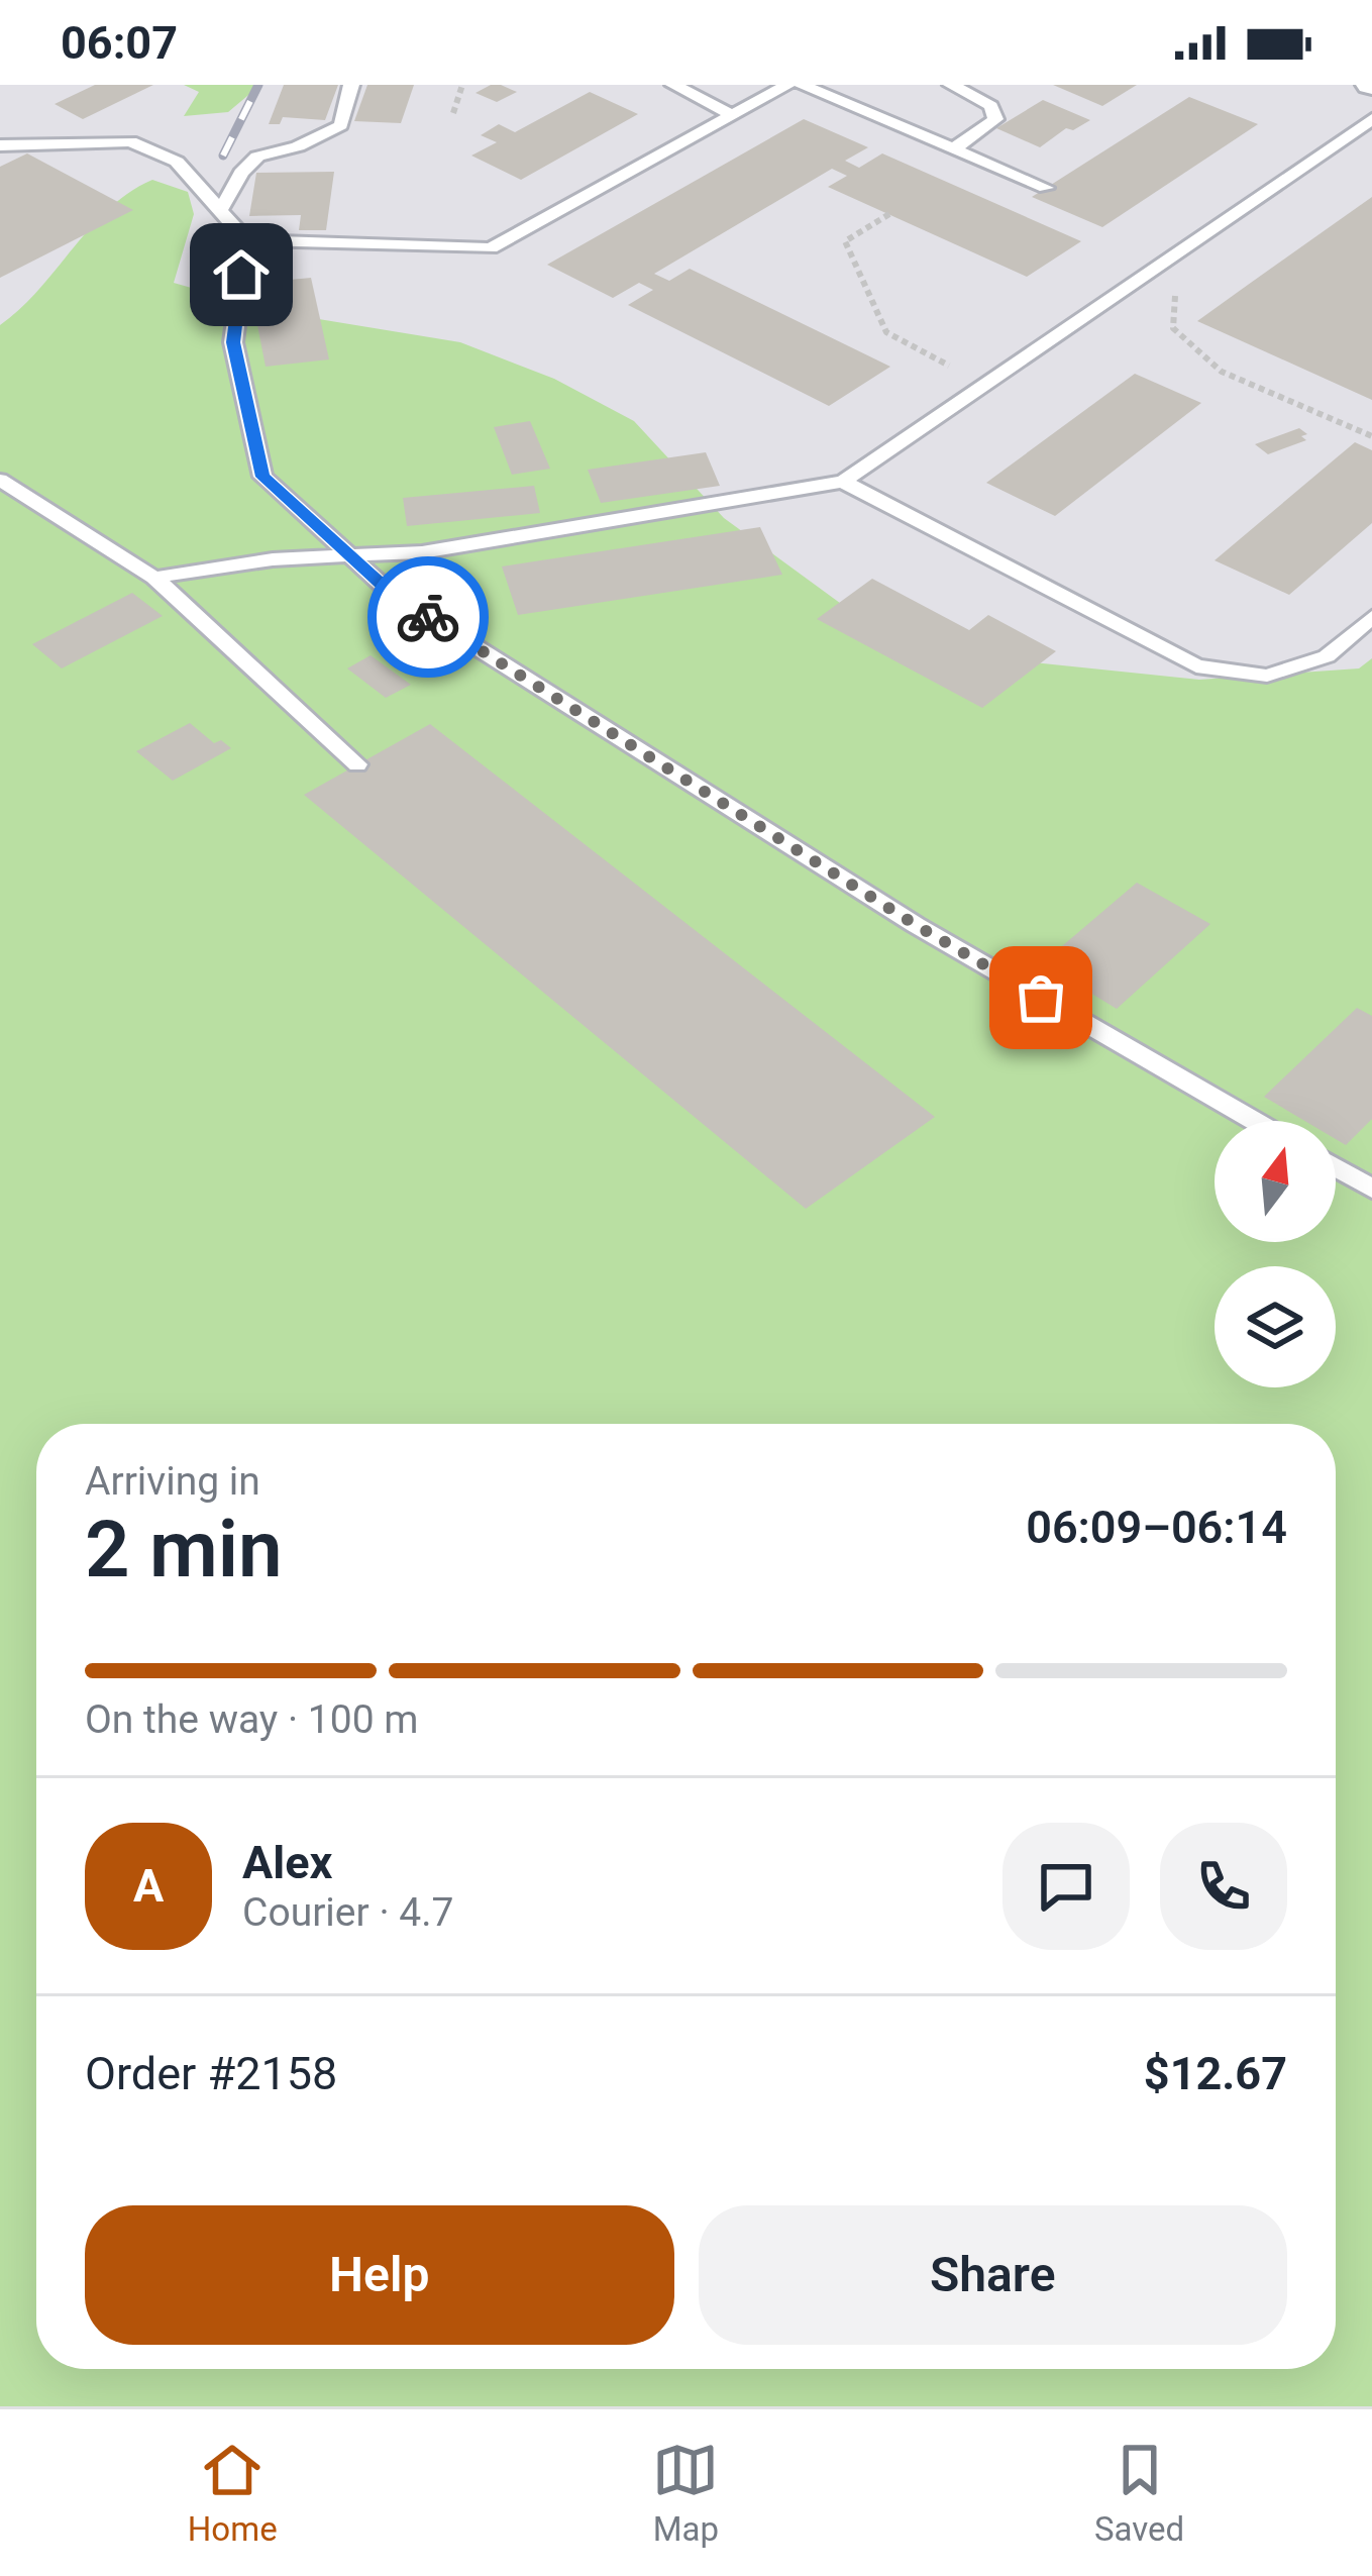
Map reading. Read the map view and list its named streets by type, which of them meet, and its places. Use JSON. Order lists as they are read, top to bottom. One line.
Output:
{"north":"top","page":{"status":"06:07","heading":["2 min","Arriving in","06:09–06:14"],"panel":["Alex","Courier · 4.7","Order #2158","$12.67"],"bar":"On the way · 100 m","round":"A","buttons":["Help","Share"],"tabs":["Home","Map","Saved"]}}
